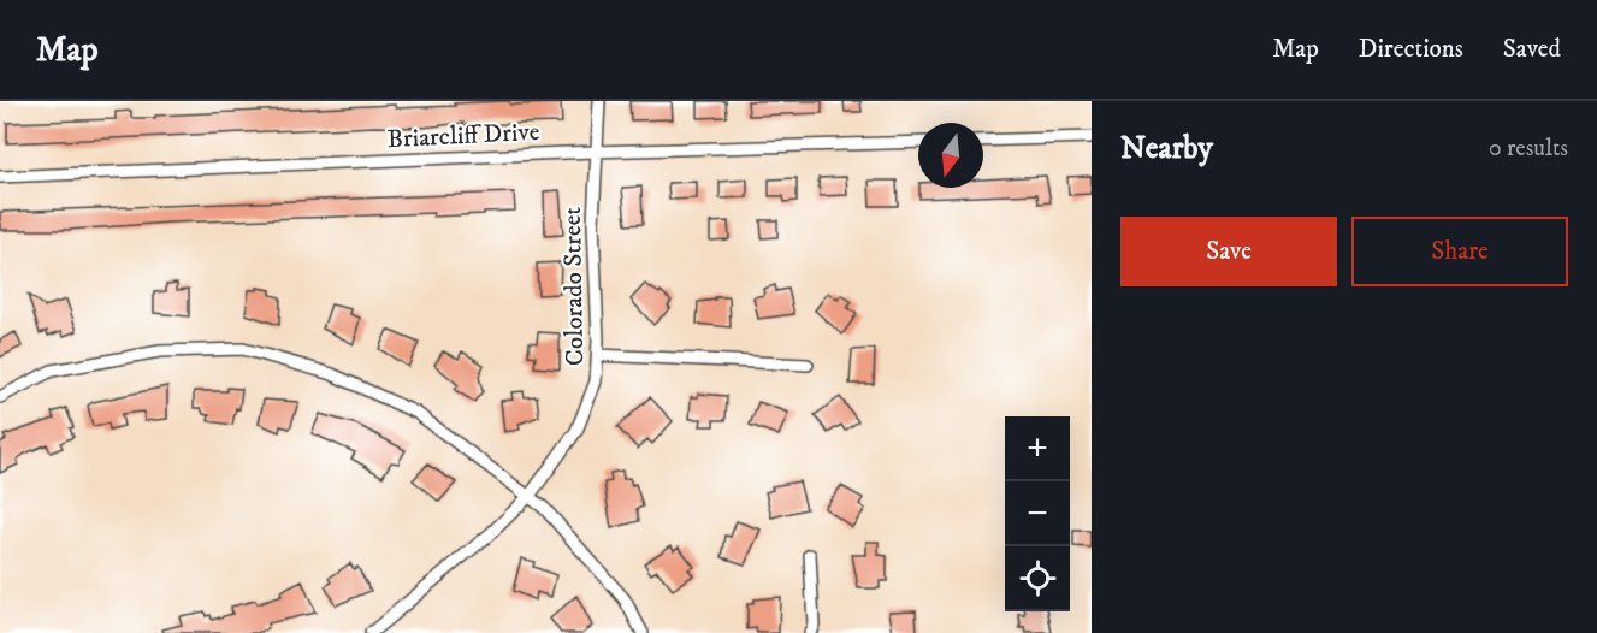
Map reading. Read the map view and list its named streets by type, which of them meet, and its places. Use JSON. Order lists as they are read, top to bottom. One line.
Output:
{"streets":{"street":["Briarcliff Drive","Colorado Street"]},"crossings":[["Briarcliff Drive","Colorado Street"]],"north":"bottom","page":{"header":"Map","nav":["Map","Directions","Saved"],"heading":["Nearby","0 results"],"buttons":["Save","Share"],"map_buttons":["+","−"]}}
